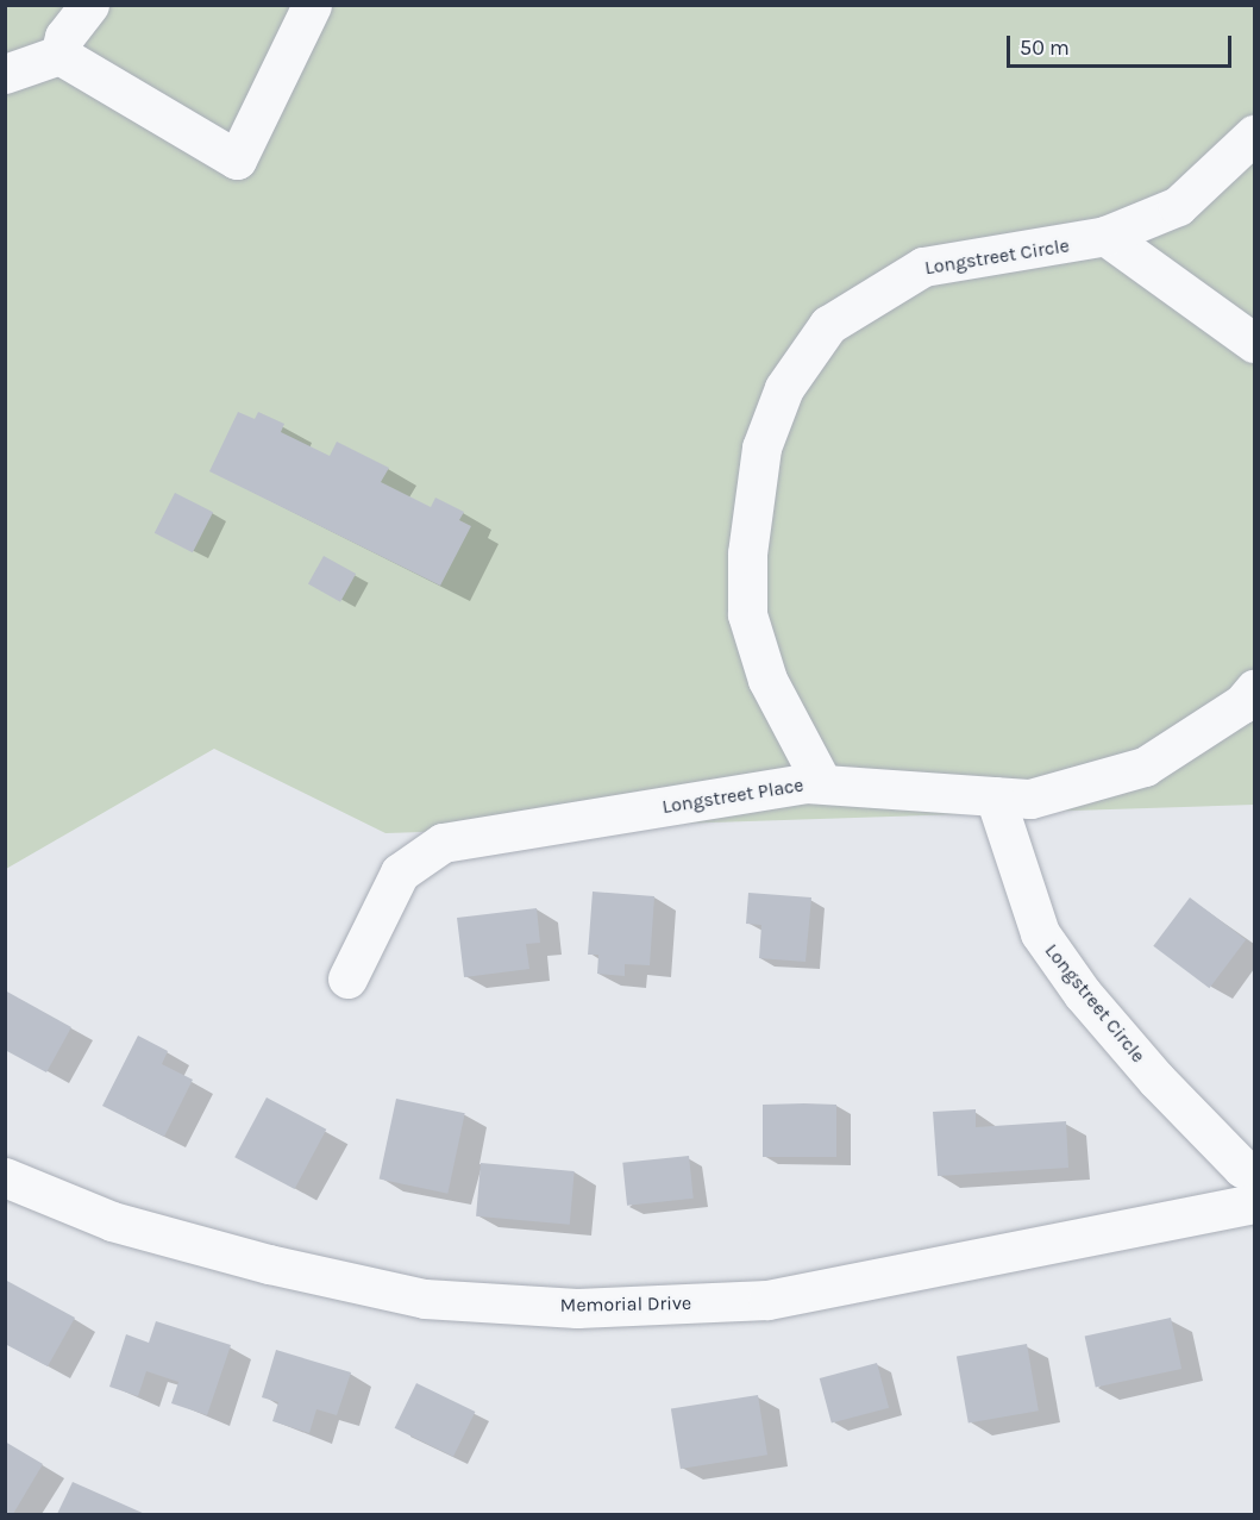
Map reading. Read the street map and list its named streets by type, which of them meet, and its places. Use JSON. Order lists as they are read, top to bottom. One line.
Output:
{"streets":{"street":["Longstreet Circle","Longstreet Place","Memorial Drive"]},"crossings":[["Longstreet Circle","Longstreet Place"]],"scale_bar":"50 m"}
